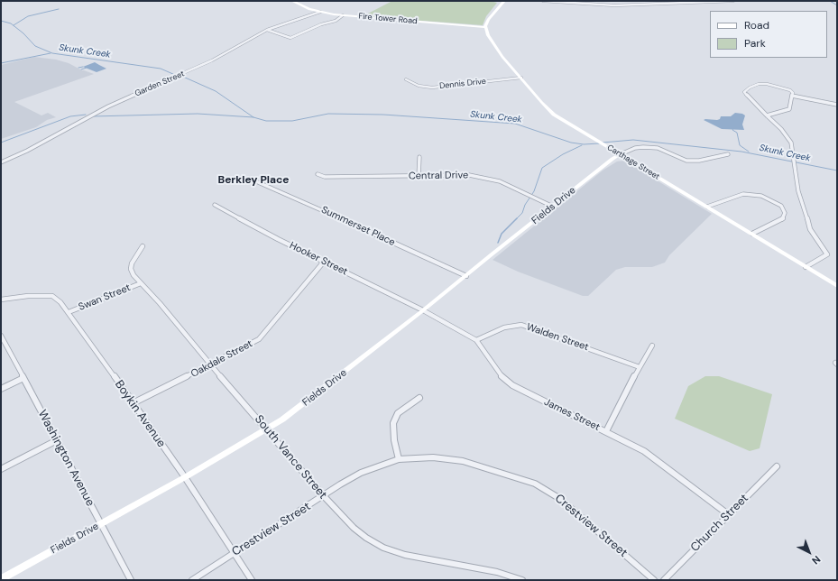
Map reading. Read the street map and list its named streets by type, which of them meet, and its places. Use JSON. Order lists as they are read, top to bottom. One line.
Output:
{"streets":{"street":["Fire Tower Road","Garden Street","Dennis Drive","Carthage Street","Central Drive","Fields Drive","Summerset Place","Hooker Street","Swan Street","Walden Street","Oakdale Street","Boykin Avenue","James Street","South Vance Street","Washington Avenue","Church Street","Crestview Street"]},"crossings":[["Fire Tower Road","Garden Street"],["Fire Tower Road","Carthage Street"],["Dennis Drive","Carthage Street"],["Carthage Street","Fields Drive"],["Central Drive","Fields Drive"],["Fields Drive","Summerset Place"],["Fields Drive","Hooker Street"],["Fields Drive","Boykin Avenue"],["Fields Drive","James Street"],["Fields Drive","South Vance Street"],["Fields Drive","Washington Avenue"],["Hooker Street","Oakdale Street"],["Hooker Street","James Street"],["Swan Street","Boykin Avenue"],["Swan Street","South Vance Street"],["Walden Street","James Street"],["Oakdale Street","Boykin Avenue"],["Oakdale Street","South Vance Street"],["Boykin Avenue","Crestview Street"],["James Street","Church Street"],["South Vance Street","Crestview Street"]],"districts":["Berkley Place"],"water":["Skunk Creek"],"legend":["Road","Park"],"north":"bottom right"}
